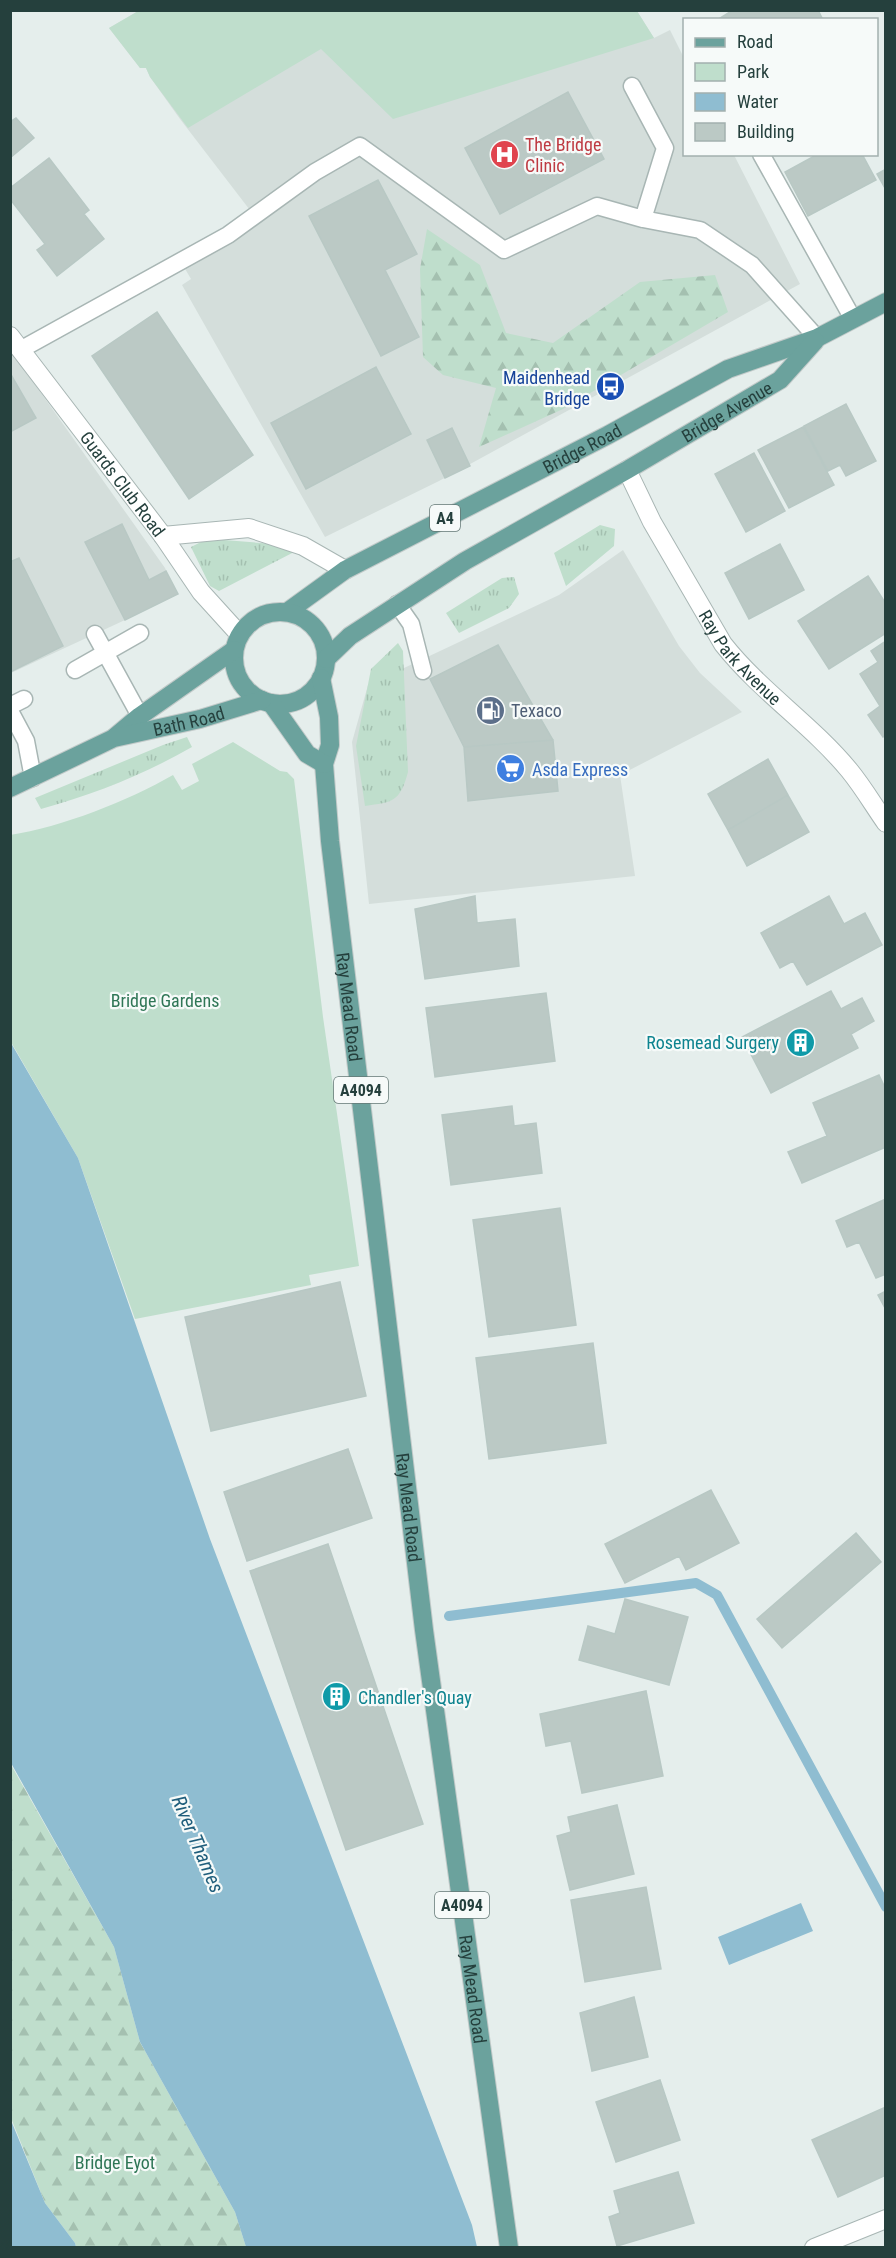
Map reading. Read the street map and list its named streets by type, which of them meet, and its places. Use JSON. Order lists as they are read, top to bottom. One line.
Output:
{"streets":{"main road":["Bridge Avenue","Bridge Road","A4","Bath Road","Ray Mead Road","A4094"],"street":["Guards Club Road","Ray Park Avenue"]},"crossings":[["Bridge Avenue","Bridge Road"],["Bridge Avenue","A4"],["Bridge Avenue","Ray Park Avenue"],["Bridge Road","Guards Club Road"],["Bridge Road","A4"],["Bridge Road","Bath Road"],["Bridge Road","Ray Mead Road"],["A4","Ray Park Avenue"],["A4","Bath Road"],["A4","Ray Mead Road"],["Bath Road","Ray Mead Road"]],"water":["River Thames"],"parks":["Bridge Gardens","Bridge Eyot"],"places":{"hospital":["The Bridge Clinic"],"bus stop":["Maidenhead Bridge"],"fuel station":["Texaco"],"supermarket":["Asda Express"],"building":["Rosemead Surgery","Chandler's Quay"]},"legend":["Road","Park","Water","Building"]}
